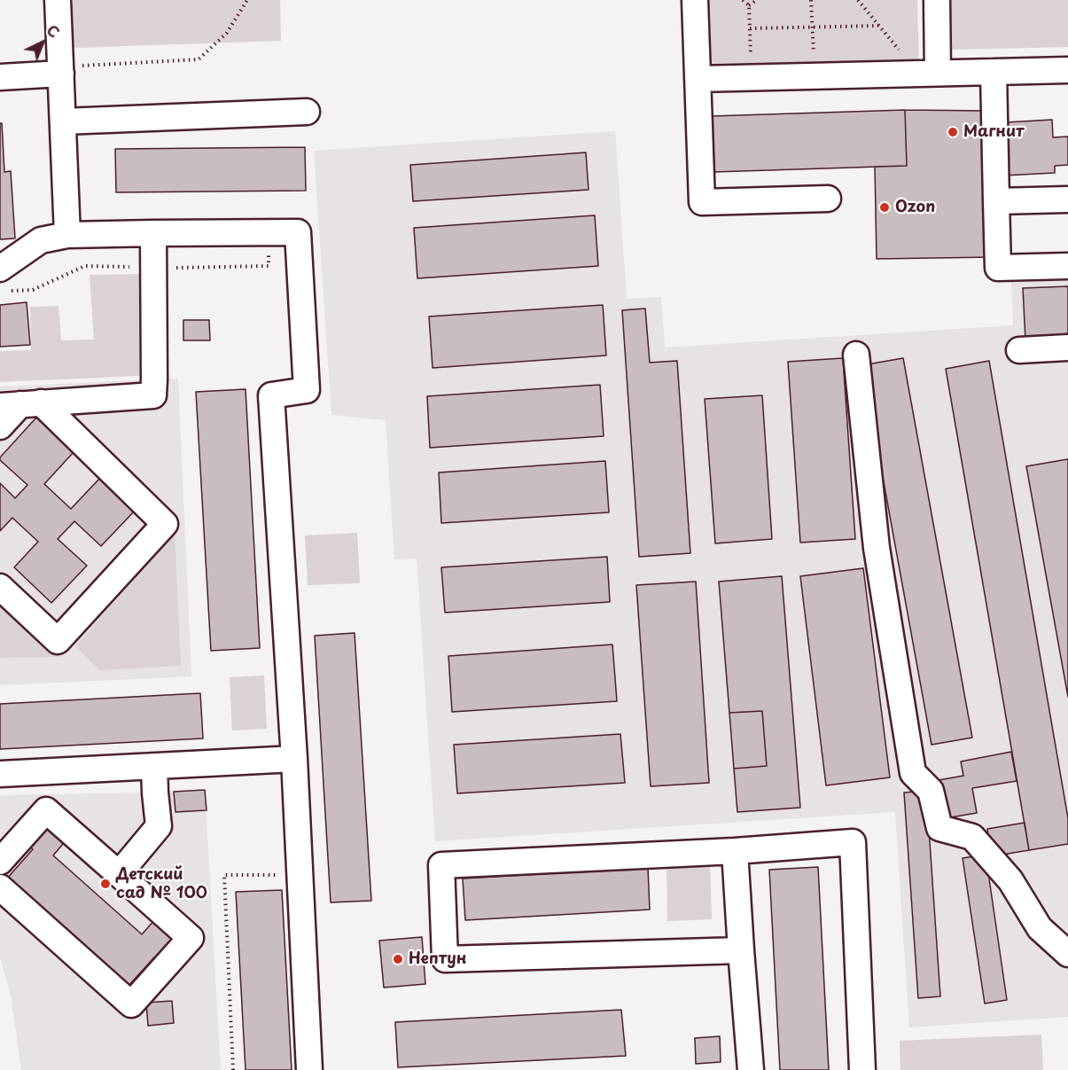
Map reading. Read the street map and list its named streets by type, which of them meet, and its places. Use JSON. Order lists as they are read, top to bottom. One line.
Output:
{"places":["Магнит","Ozon","Детский сад № 100","Нептун"],"north":"top right"}
